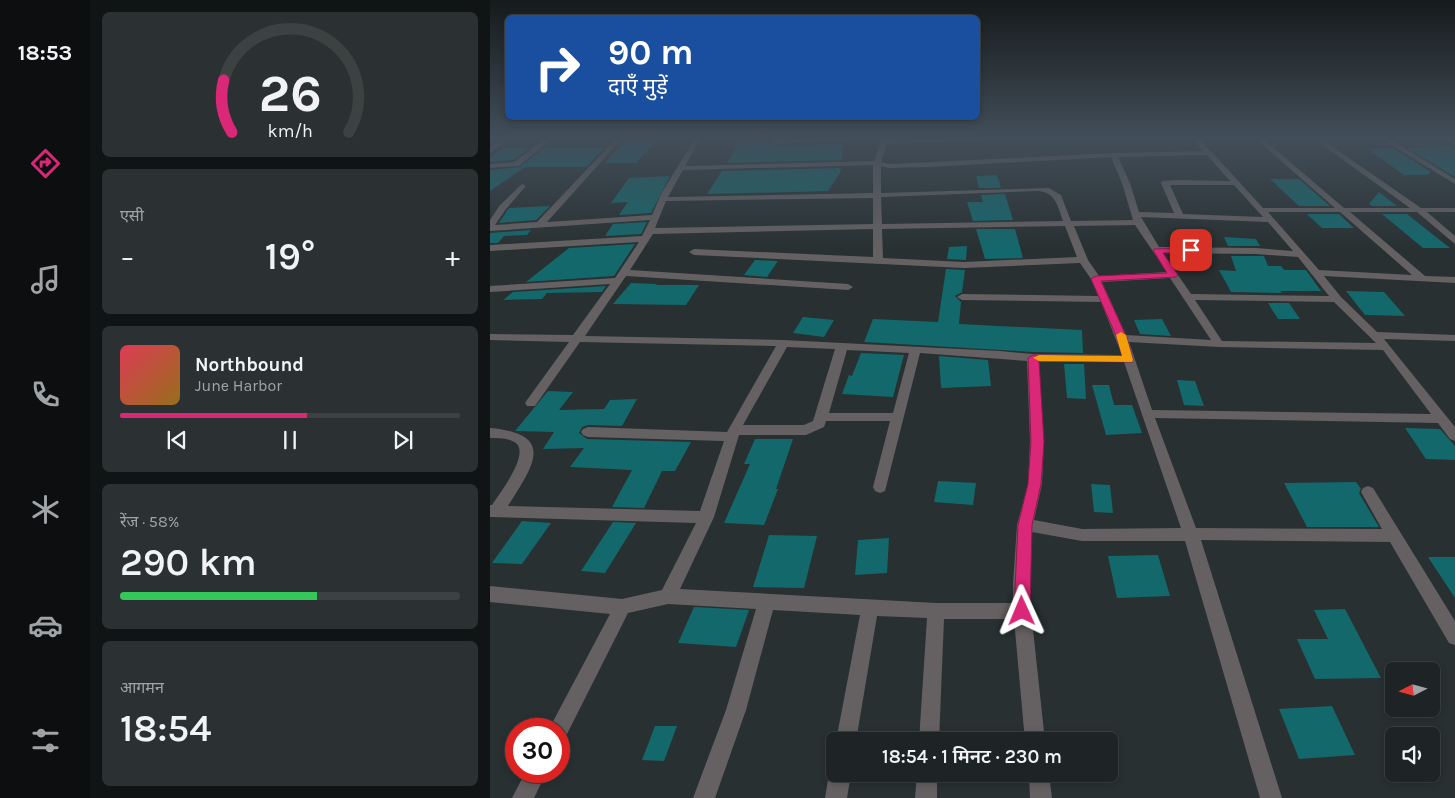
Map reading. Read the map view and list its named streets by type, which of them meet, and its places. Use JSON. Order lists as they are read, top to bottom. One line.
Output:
{"north":"left","page":{"tabs":"18:53","turn":["90 m","दाएँ मुड़ें"],"tile":["एसी",["रेंज · 58%","290 km"],["आगमन","18:54"]],"heat":["−","19°","+"],"song":["Northbound","June Harbor"],"limit":"30","trip":"18:54 · 1 मिनट · 230 m","gauge":["26","km/h"]}}
